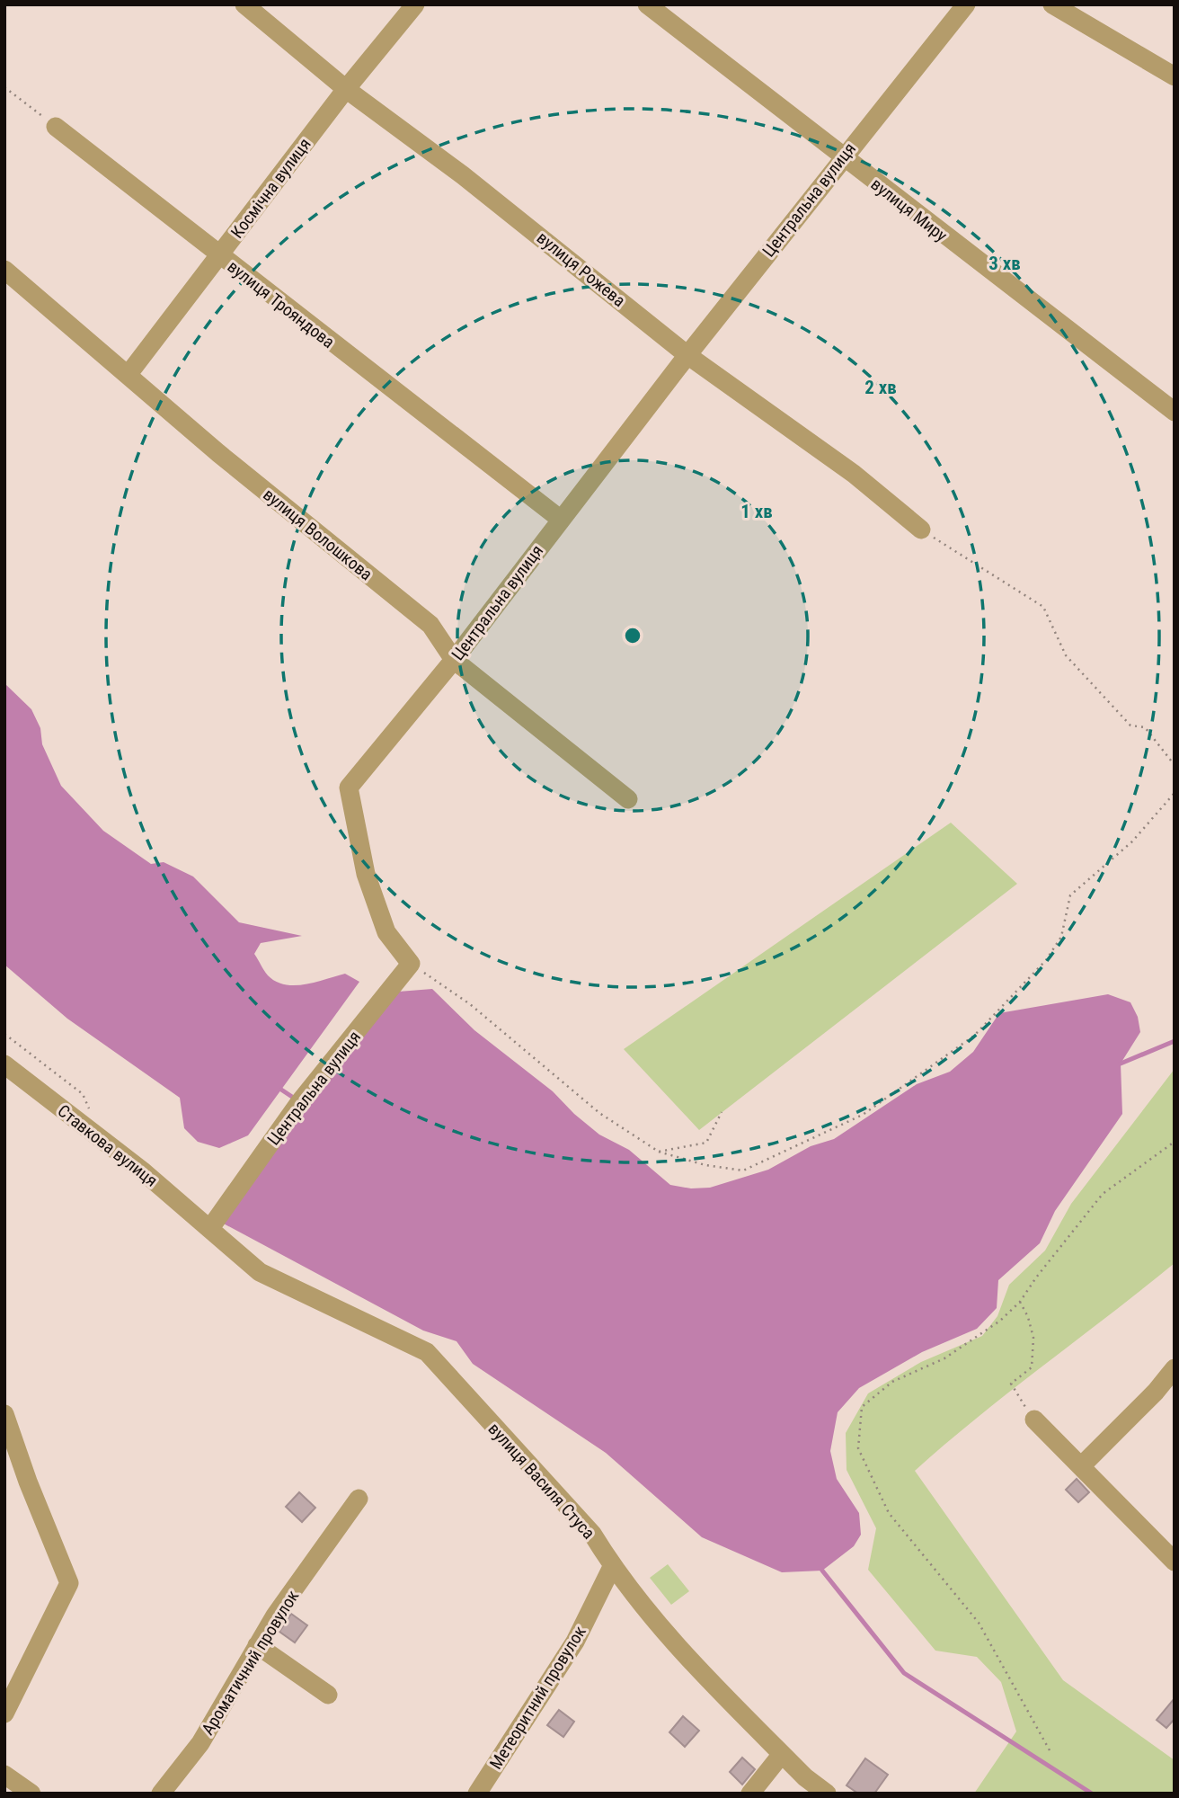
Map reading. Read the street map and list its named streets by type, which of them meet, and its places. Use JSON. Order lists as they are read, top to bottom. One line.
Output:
{"streets":{"street":["Космічна вулиця","Центральна вулиця","вулиця Миру","вулиця Рожева","вулиця Трояндова","вулиця Волошкова","Ставкова вулиця","вулиця Василя Стуса","Ароматичний провулок","Метеоритний провулок"]},"crossings":[["Космічна вулиця","вулиця Рожева"],["Космічна вулиця","вулиця Трояндова"],["Космічна вулиця","вулиця Волошкова"],["Центральна вулиця","вулиця Миру"],["Центральна вулиця","вулиця Рожева"],["Центральна вулиця","вулиця Трояндова"],["Центральна вулиця","вулиця Волошкова"],["Центральна вулиця","Ставкова вулиця"],["Центральна вулиця","вулиця Василя Стуса"],["Ставкова вулиця","вулиця Василя Стуса"],["вулиця Василя Стуса","Метеоритний провулок"]],"rings":["3 хв","2 хв","1 хв"]}
